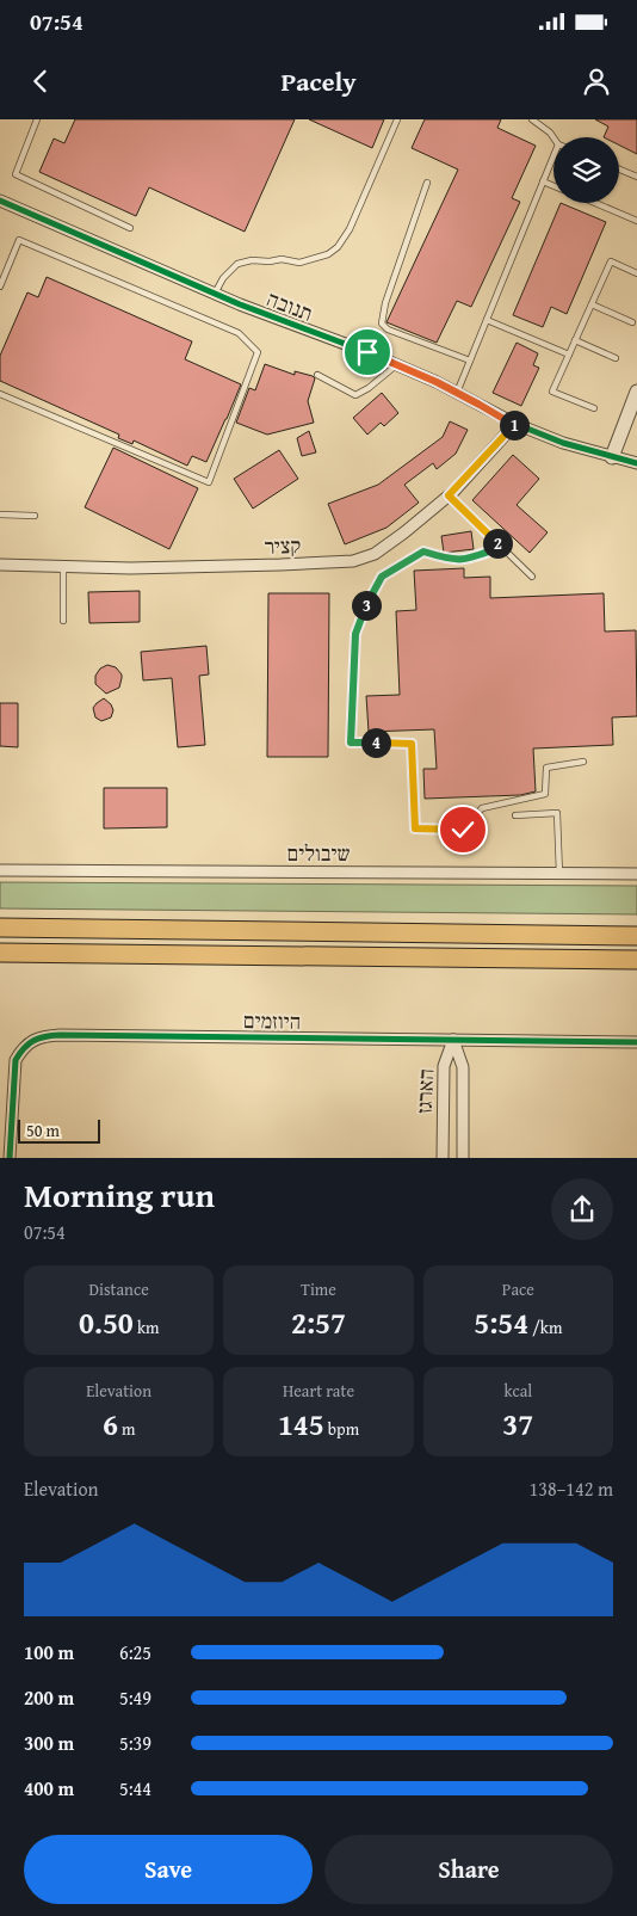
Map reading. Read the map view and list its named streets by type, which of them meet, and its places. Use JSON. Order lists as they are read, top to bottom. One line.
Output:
{"streets":{"street":["תנובה","קציר","שיבולים","היוזמים","הארגז"]},"crossings":[["תנובה","קציר"],["היוזמים","הארגז"]],"scale_bar":"50 m","page":{"status":"07:54","header":"Pacely","pins":["1","2","3","4"],"scale":"50 m","heading":["Morning run","07:54"],"stats":[["Distance","0.50 km"],["Time","2:57"],["Pace","5:54 /km"],["Elevation","6 m"],["Heart rate","145 bpm"],["kcal","37"]],"chart":["Elevation","138–142 m"],"list":[{"name":"100 m","note":"6:25"},{"name":"200 m","note":"5:49"},{"name":"300 m","note":"5:39"},{"name":"400 m","note":"5:44"}],"buttons":["Save","Share"]}}
